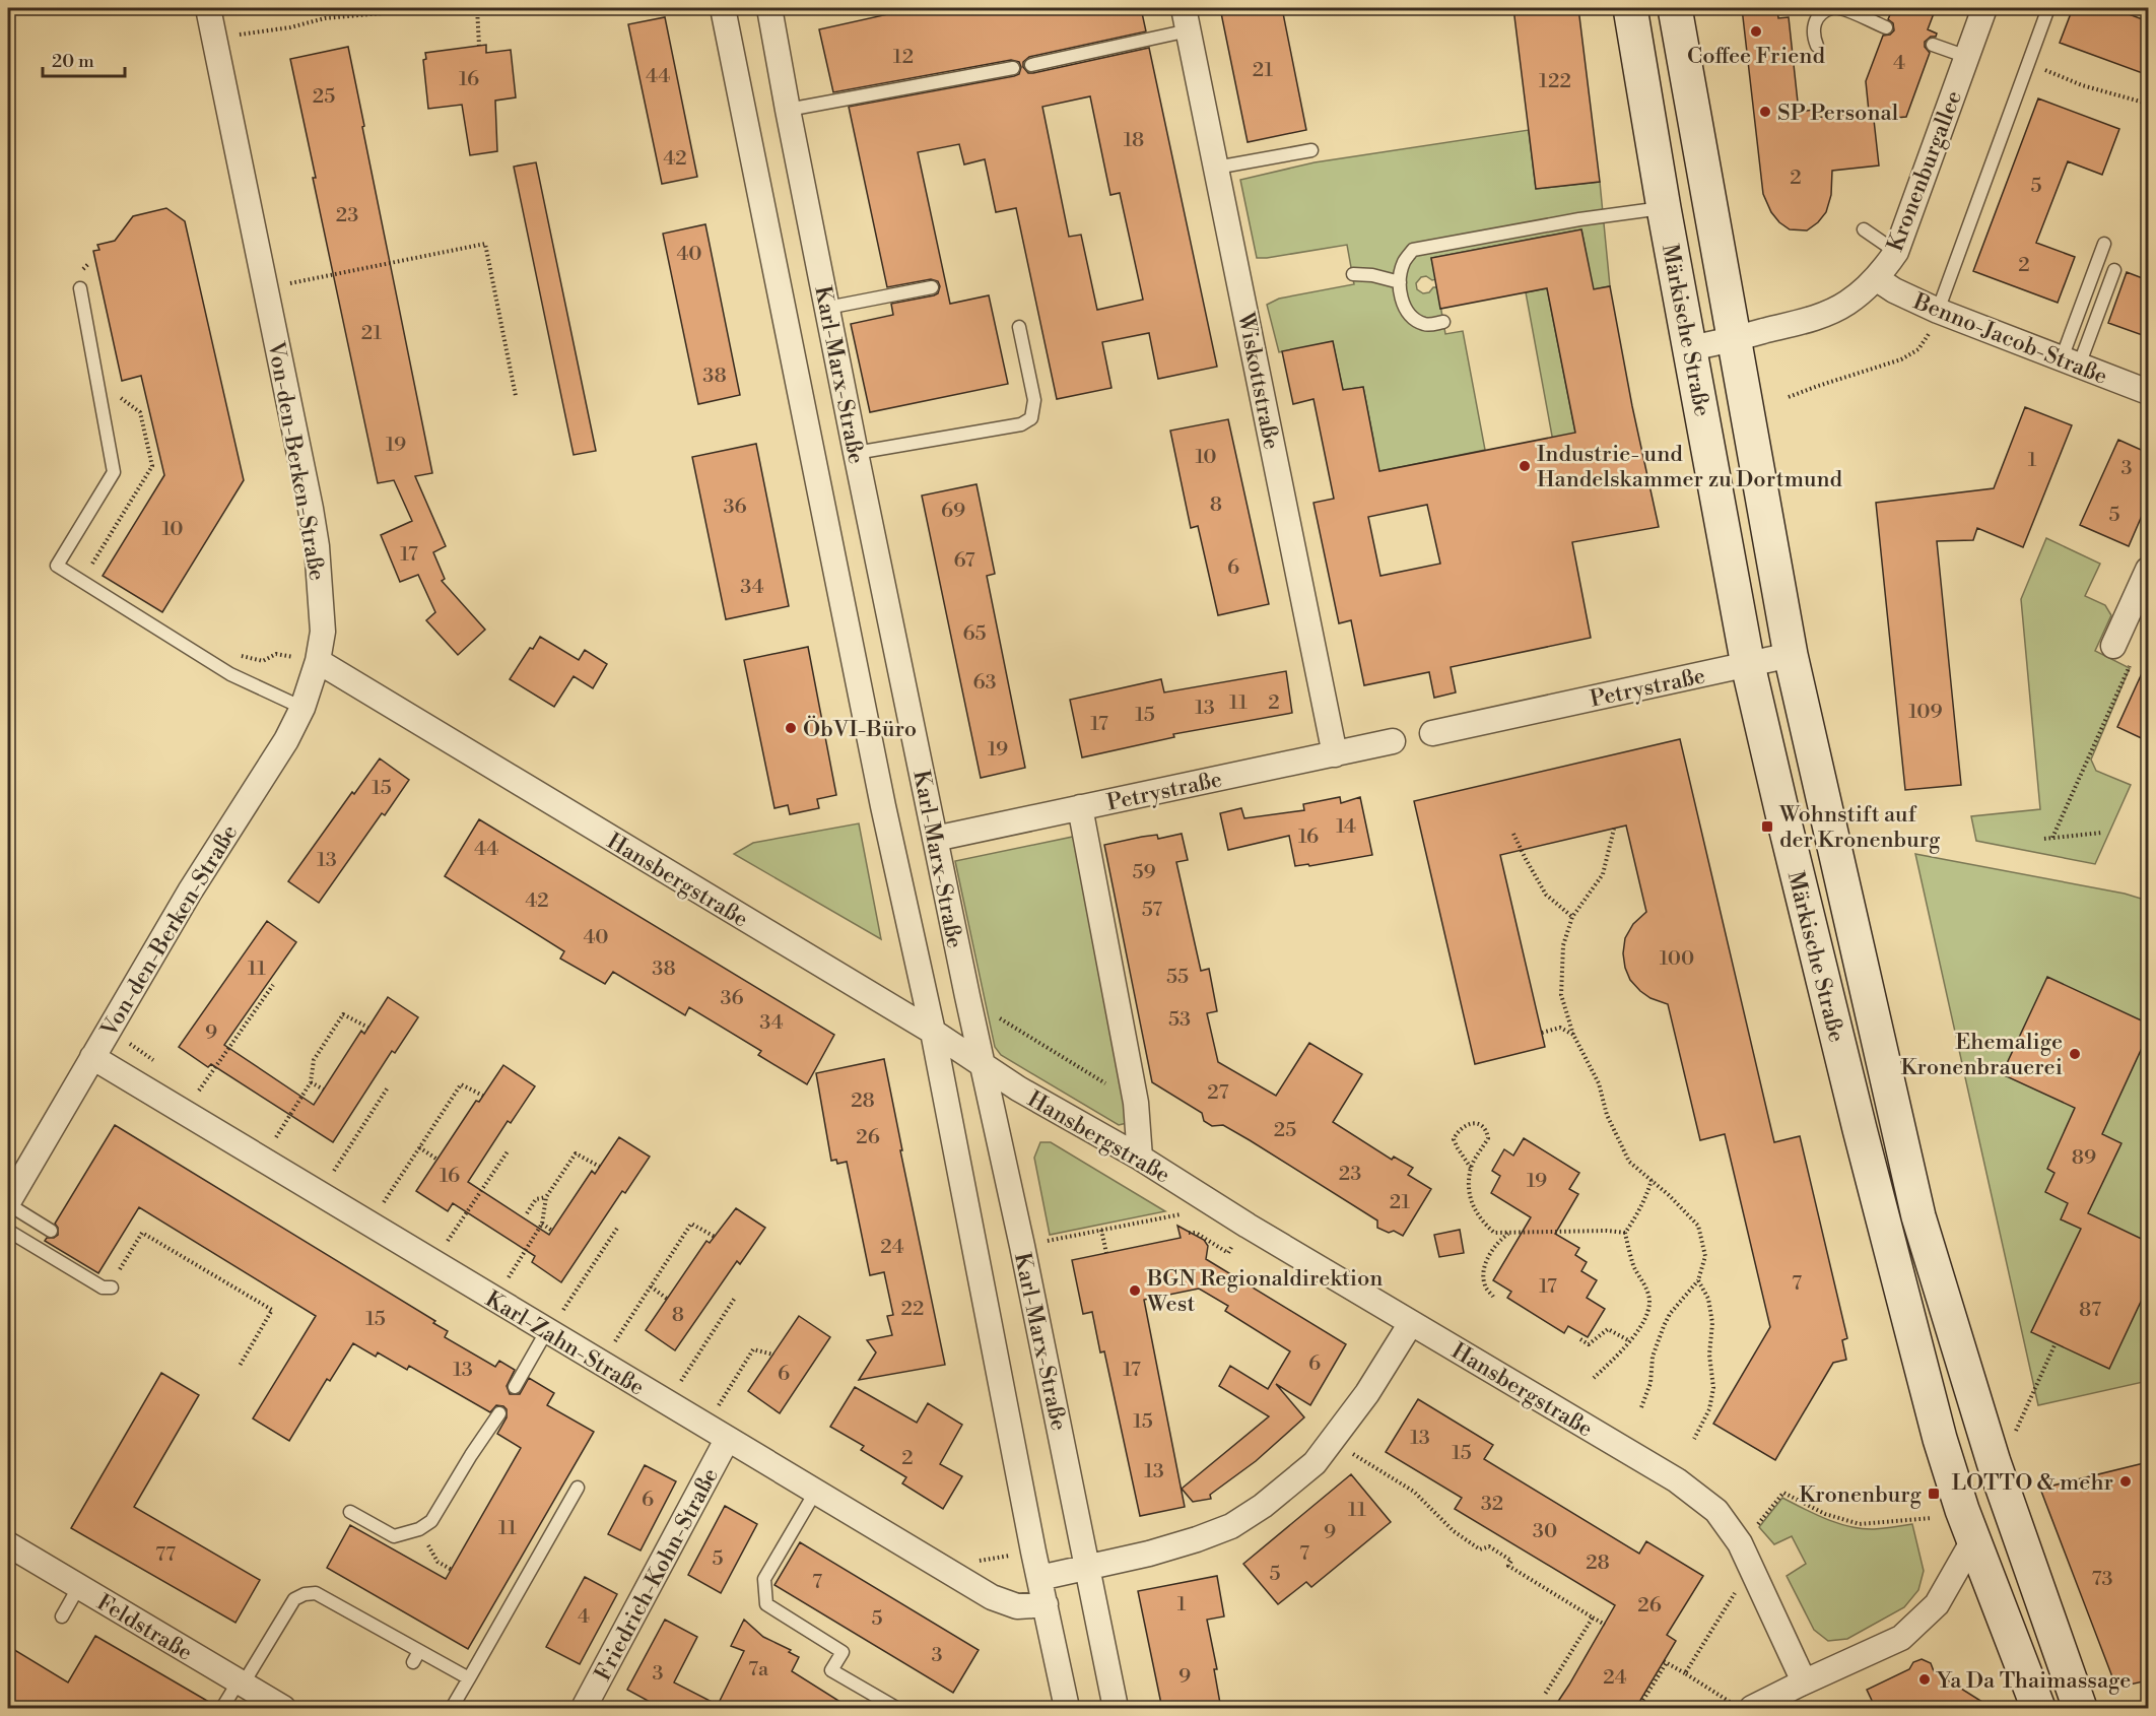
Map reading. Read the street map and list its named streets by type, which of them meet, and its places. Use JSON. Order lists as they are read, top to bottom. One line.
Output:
{"streets":{"main road":["Märkische Straße"],"street":["Kronenburgallee","Benno-Jacob-Straße","Karl-Marx-Straße","Wiskottstraße","Von-den-Berken-Straße","Petrystraße","Hansbergstraße","Karl-Zahn-Straße","Friedrich-Kohn-Straße","Feldstraße"]},"crossings":[["Kronenburgallee","Märkische Straße"],["Kronenburgallee","Benno-Jacob-Straße"],["Märkische Straße","Petrystraße"],["Karl-Marx-Straße","Petrystraße"],["Karl-Marx-Straße","Hansbergstraße"],["Karl-Marx-Straße","Karl-Zahn-Straße"],["Wiskottstraße","Petrystraße"],["Von-den-Berken-Straße","Hansbergstraße"],["Von-den-Berken-Straße","Karl-Zahn-Straße"],["Karl-Zahn-Straße","Friedrich-Kohn-Straße"]],"places":{"other":["Coffee Friend","SP Personal","Industrie- und Handelskammer zu Dortmund","ÖbVI-Büro","Ehemalige Kronenbrauerei","BGN Regionaldirektion West","LOTTO & mehr","Ya Da Thaimassage"],"transit":["Wohnstift auf der Kronenburg","Kronenburg"]},"house_numbers":["12","4","21","44","16","122","25","18","42","2","5","23","40","2","21","38","19","10","1","3","8","36","69","5","10","17","67","6","34","65","63","11","2","13","109","15","17","19","15","14","16","44","13","59","42","57","40","100","11","38","55","36","53","34","9","27","28","25","26","89","23","16","19","21","24","7","17","22","87","8","15","6","13","17","6","15","13","15","2","13","6","32","11","11","30","9","7","77","5","28","5","73","7","1","26","4","5","3","7a","3","9","24"],"scale_bar":"20 m"}
